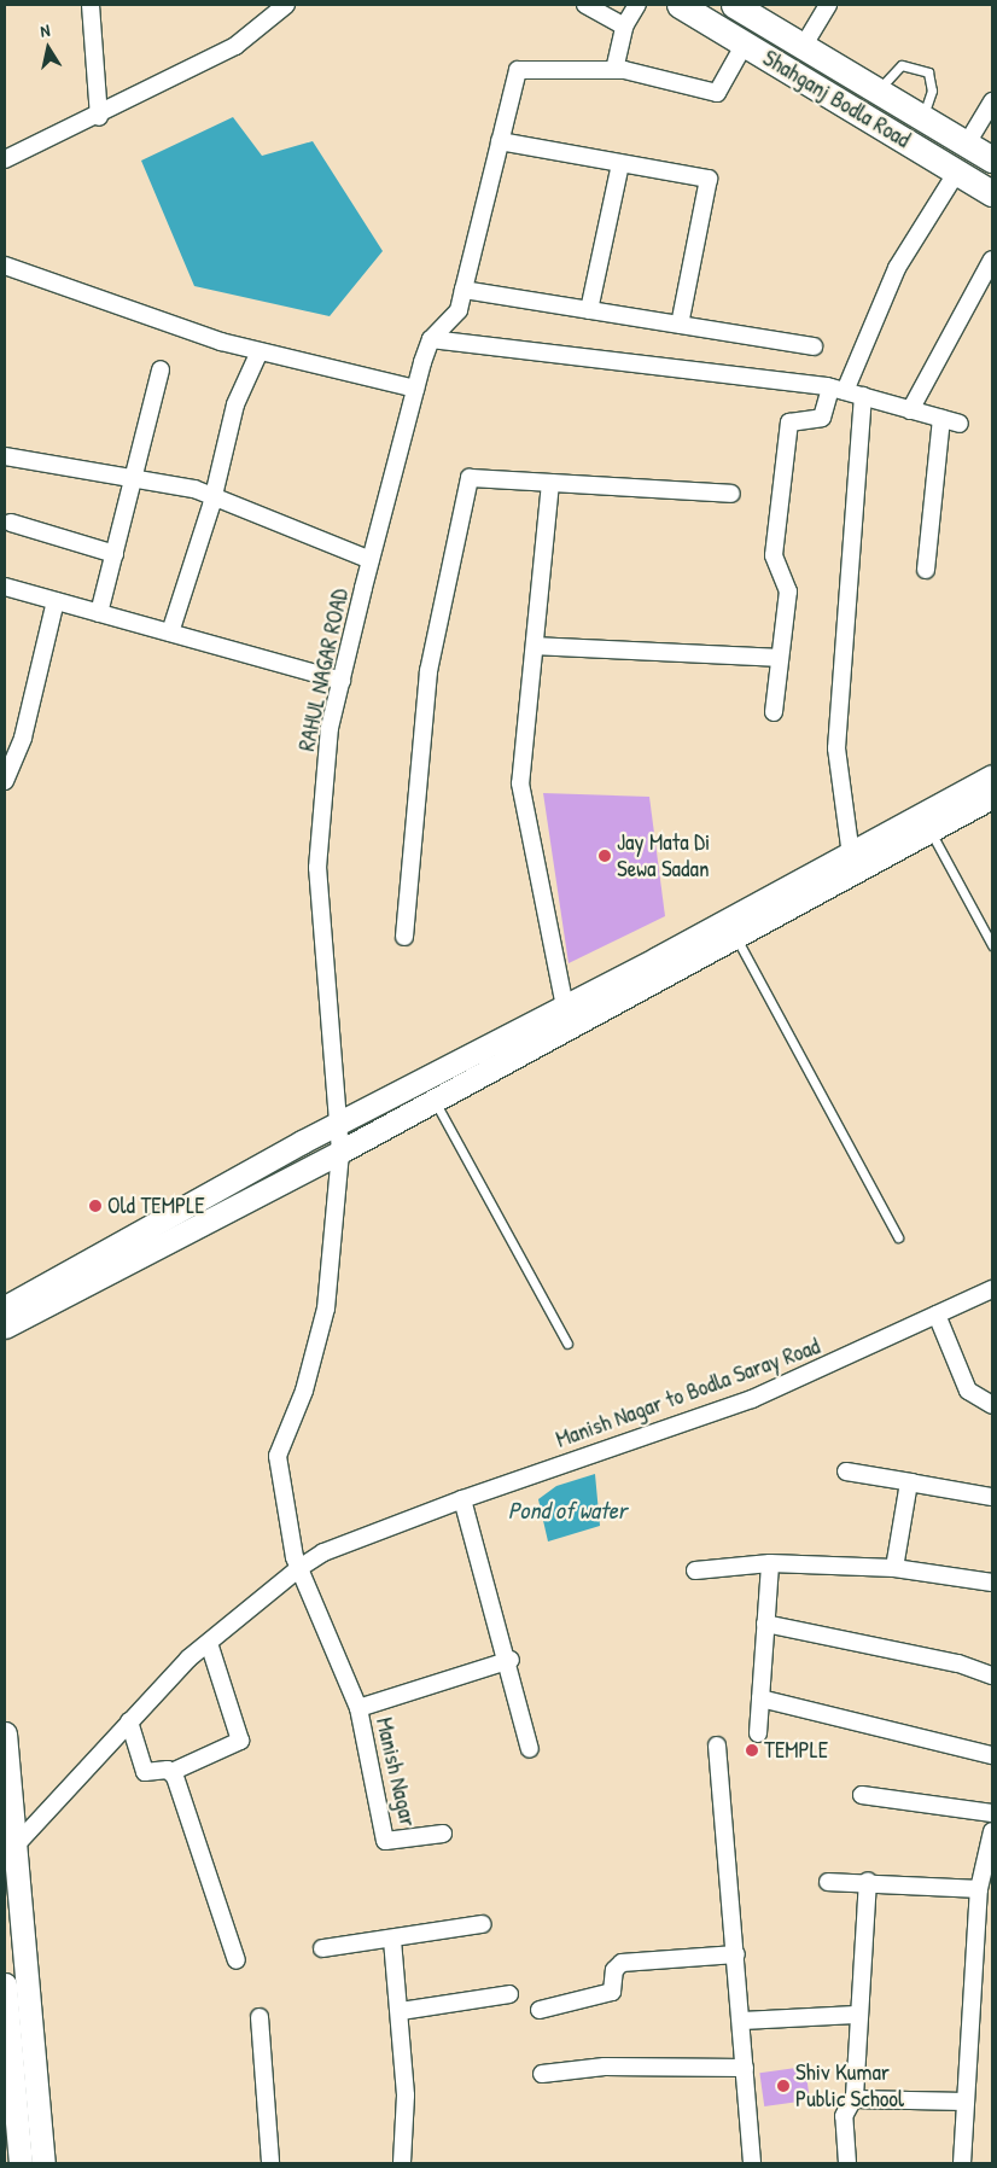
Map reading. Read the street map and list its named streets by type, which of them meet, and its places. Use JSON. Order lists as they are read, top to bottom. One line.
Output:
{"streets":{"main road":["Shahganj Bodla Road"],"street":["RAHUL NAGAR ROAD","Manish Nagar to Bodla Saray Road","Manish Nagar"]},"crossings":[["RAHUL NAGAR ROAD","Manish Nagar to Bodla Saray Road"],["RAHUL NAGAR ROAD","Manish Nagar"]],"water":["Pond of water"],"places":["Jay Mata Di Sewa Sadan","Old TEMPLE","TEMPLE","Shiv Kumar Public School"],"north":"top"}
